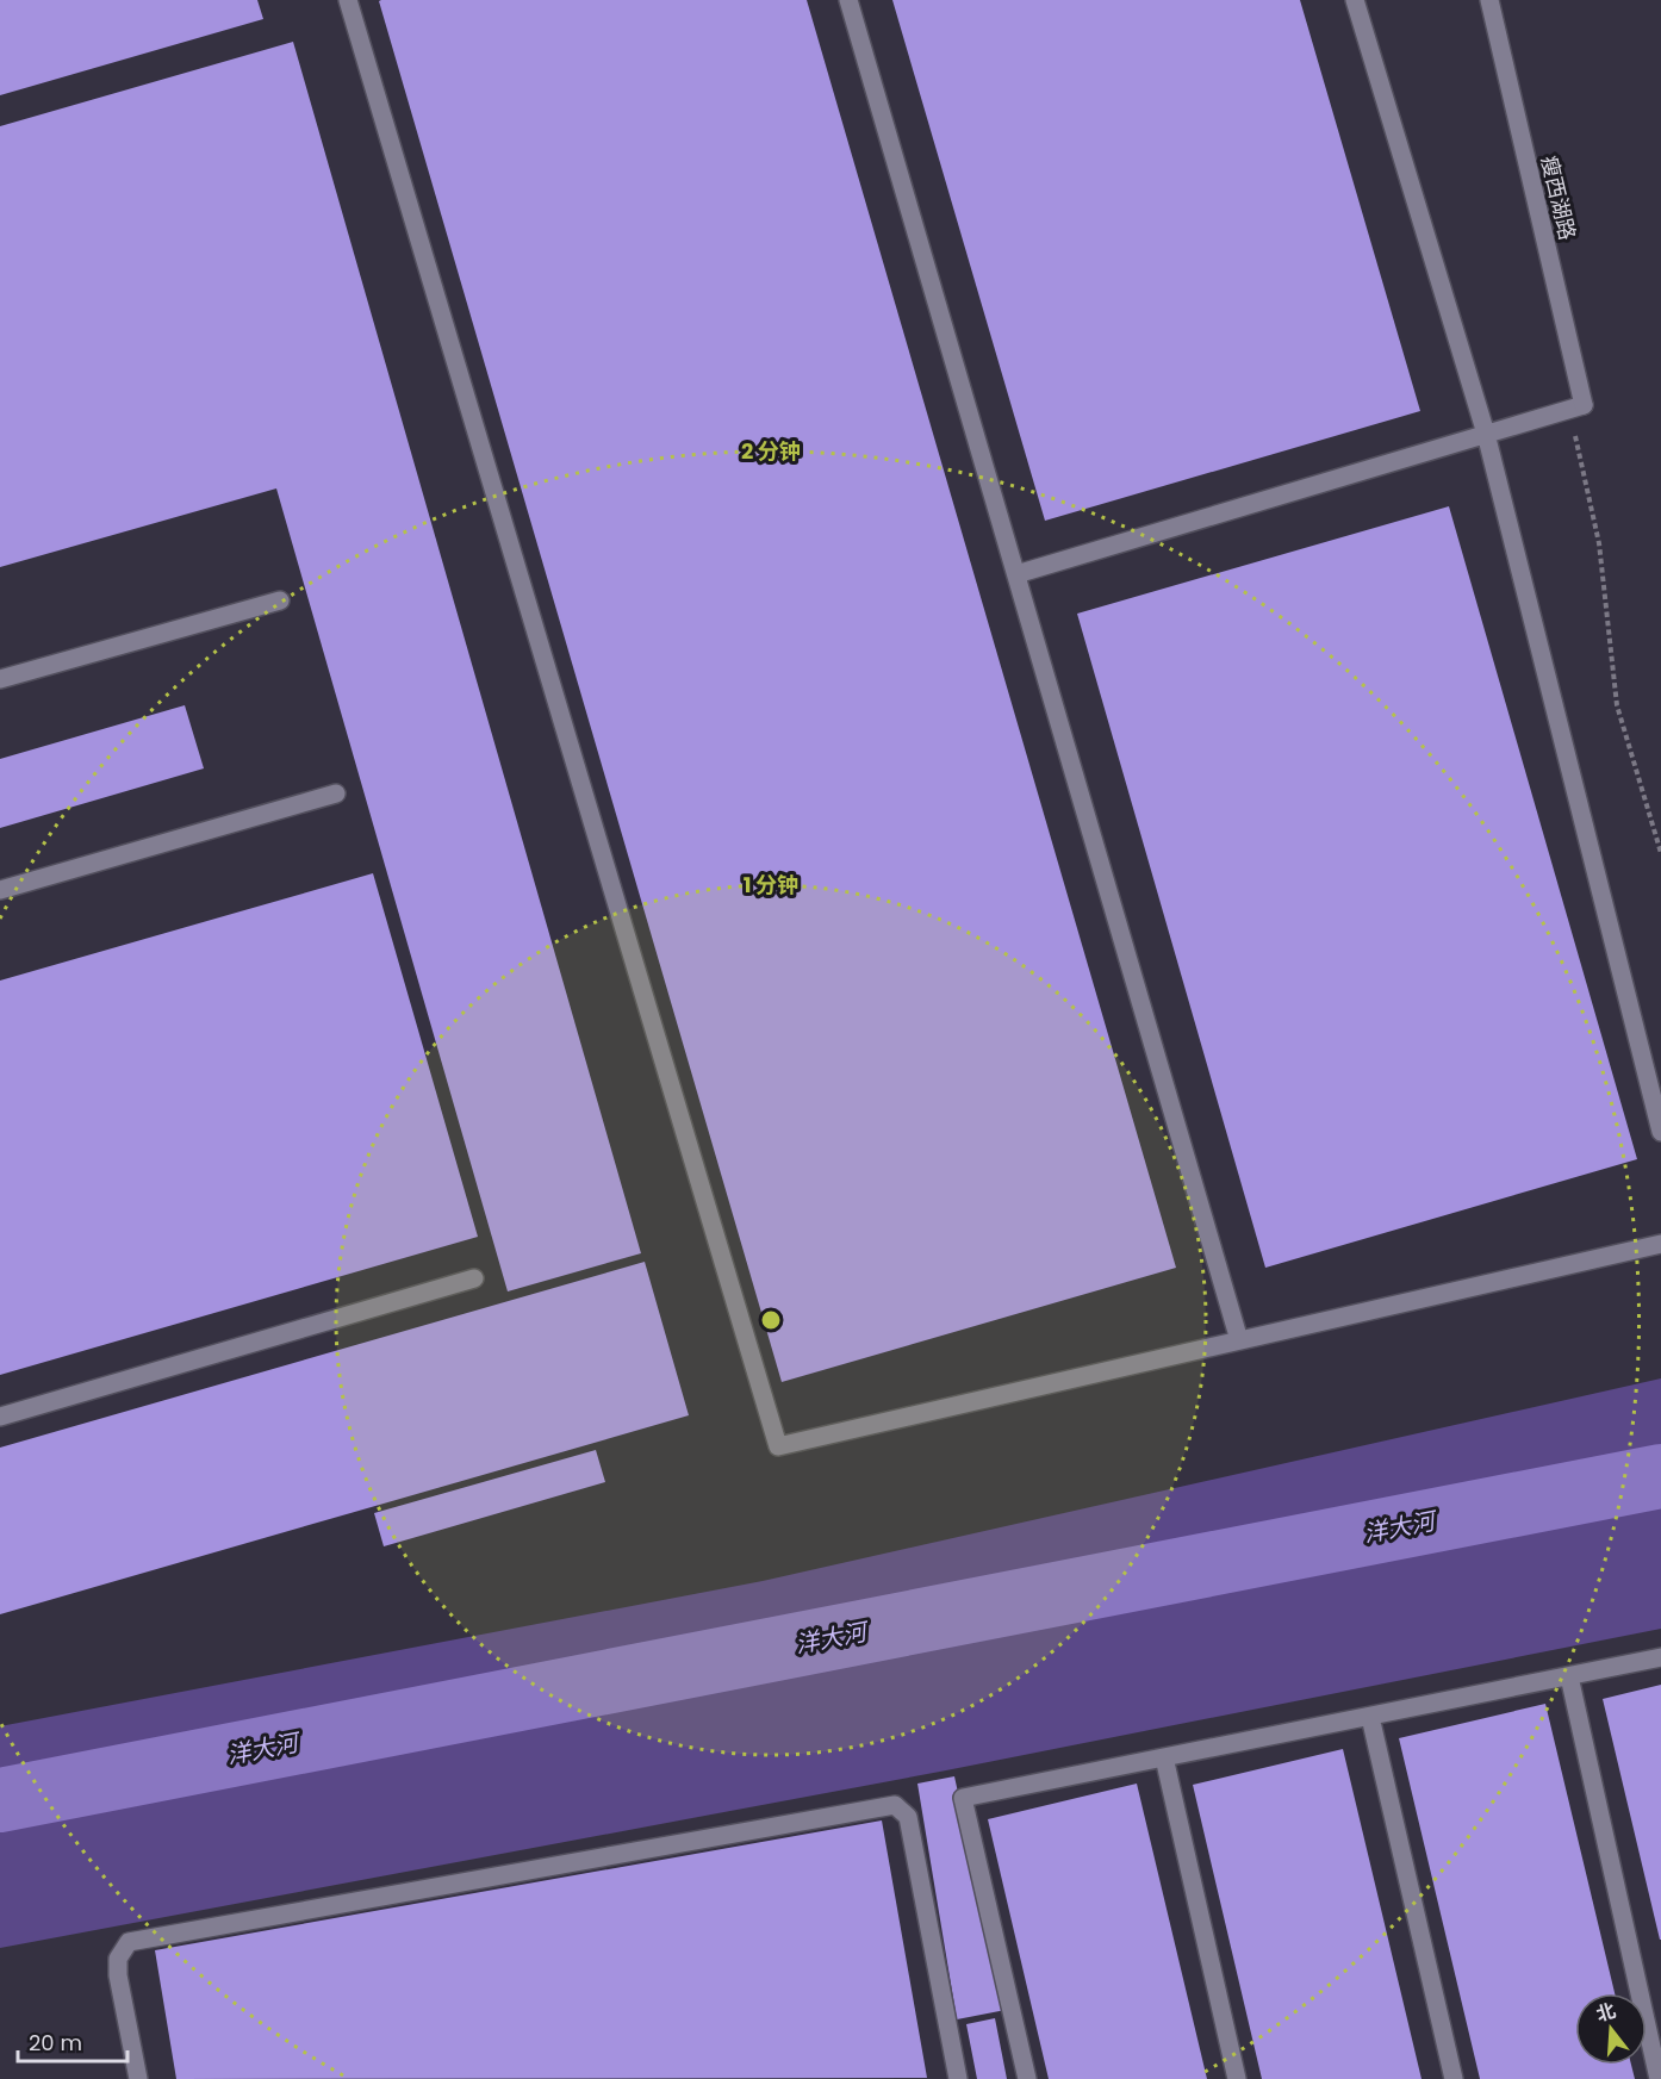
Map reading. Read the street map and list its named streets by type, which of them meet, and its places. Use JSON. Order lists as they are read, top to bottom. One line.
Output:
{"streets":{"street":["瘦西湖路"]},"water":["洋大河"],"scale_bar":"20 m","north":"top","rings":["2 分钟","1 分钟"]}
